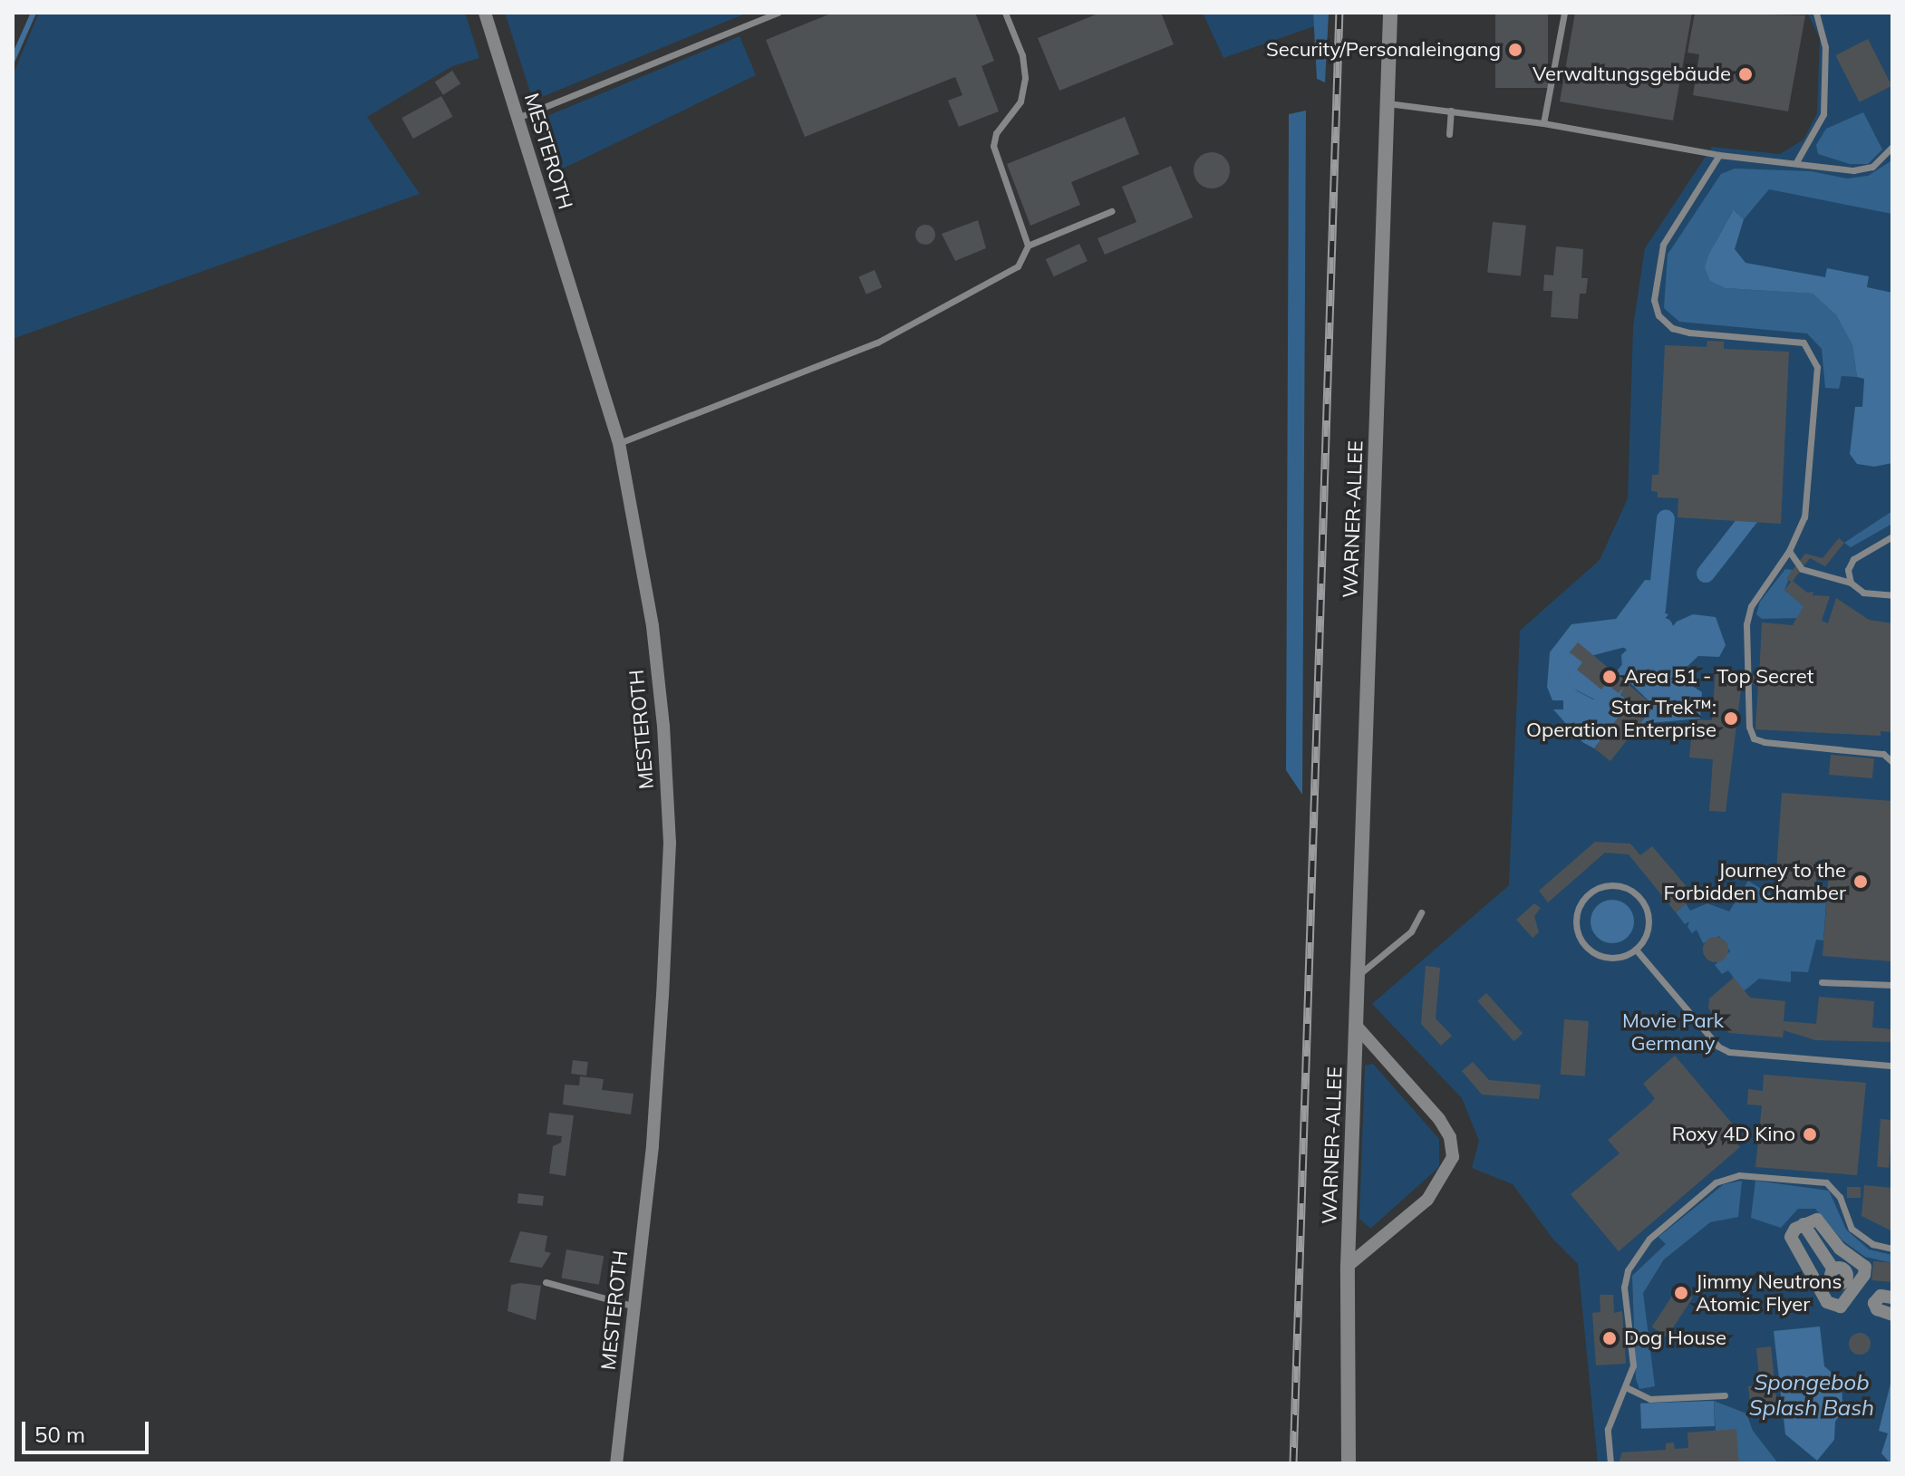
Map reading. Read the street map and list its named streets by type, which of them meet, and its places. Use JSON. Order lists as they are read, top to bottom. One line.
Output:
{"streets":{"street":["MESTEROTH","WARNER-ALLEE"]},"water":["Spongebob Splash Bash"],"parks":["Movie Park Germany"],"places":["Security/Personaleingang","Verwaltungsgebäude","Area 51 - Top Secret","Star Trek™: Operation Enterprise","Journey to the Forbidden Chamber","Roxy 4D Kino","Jimmy Neutrons Atomic Flyer","Dog House"],"scale_bar":"50 m"}
